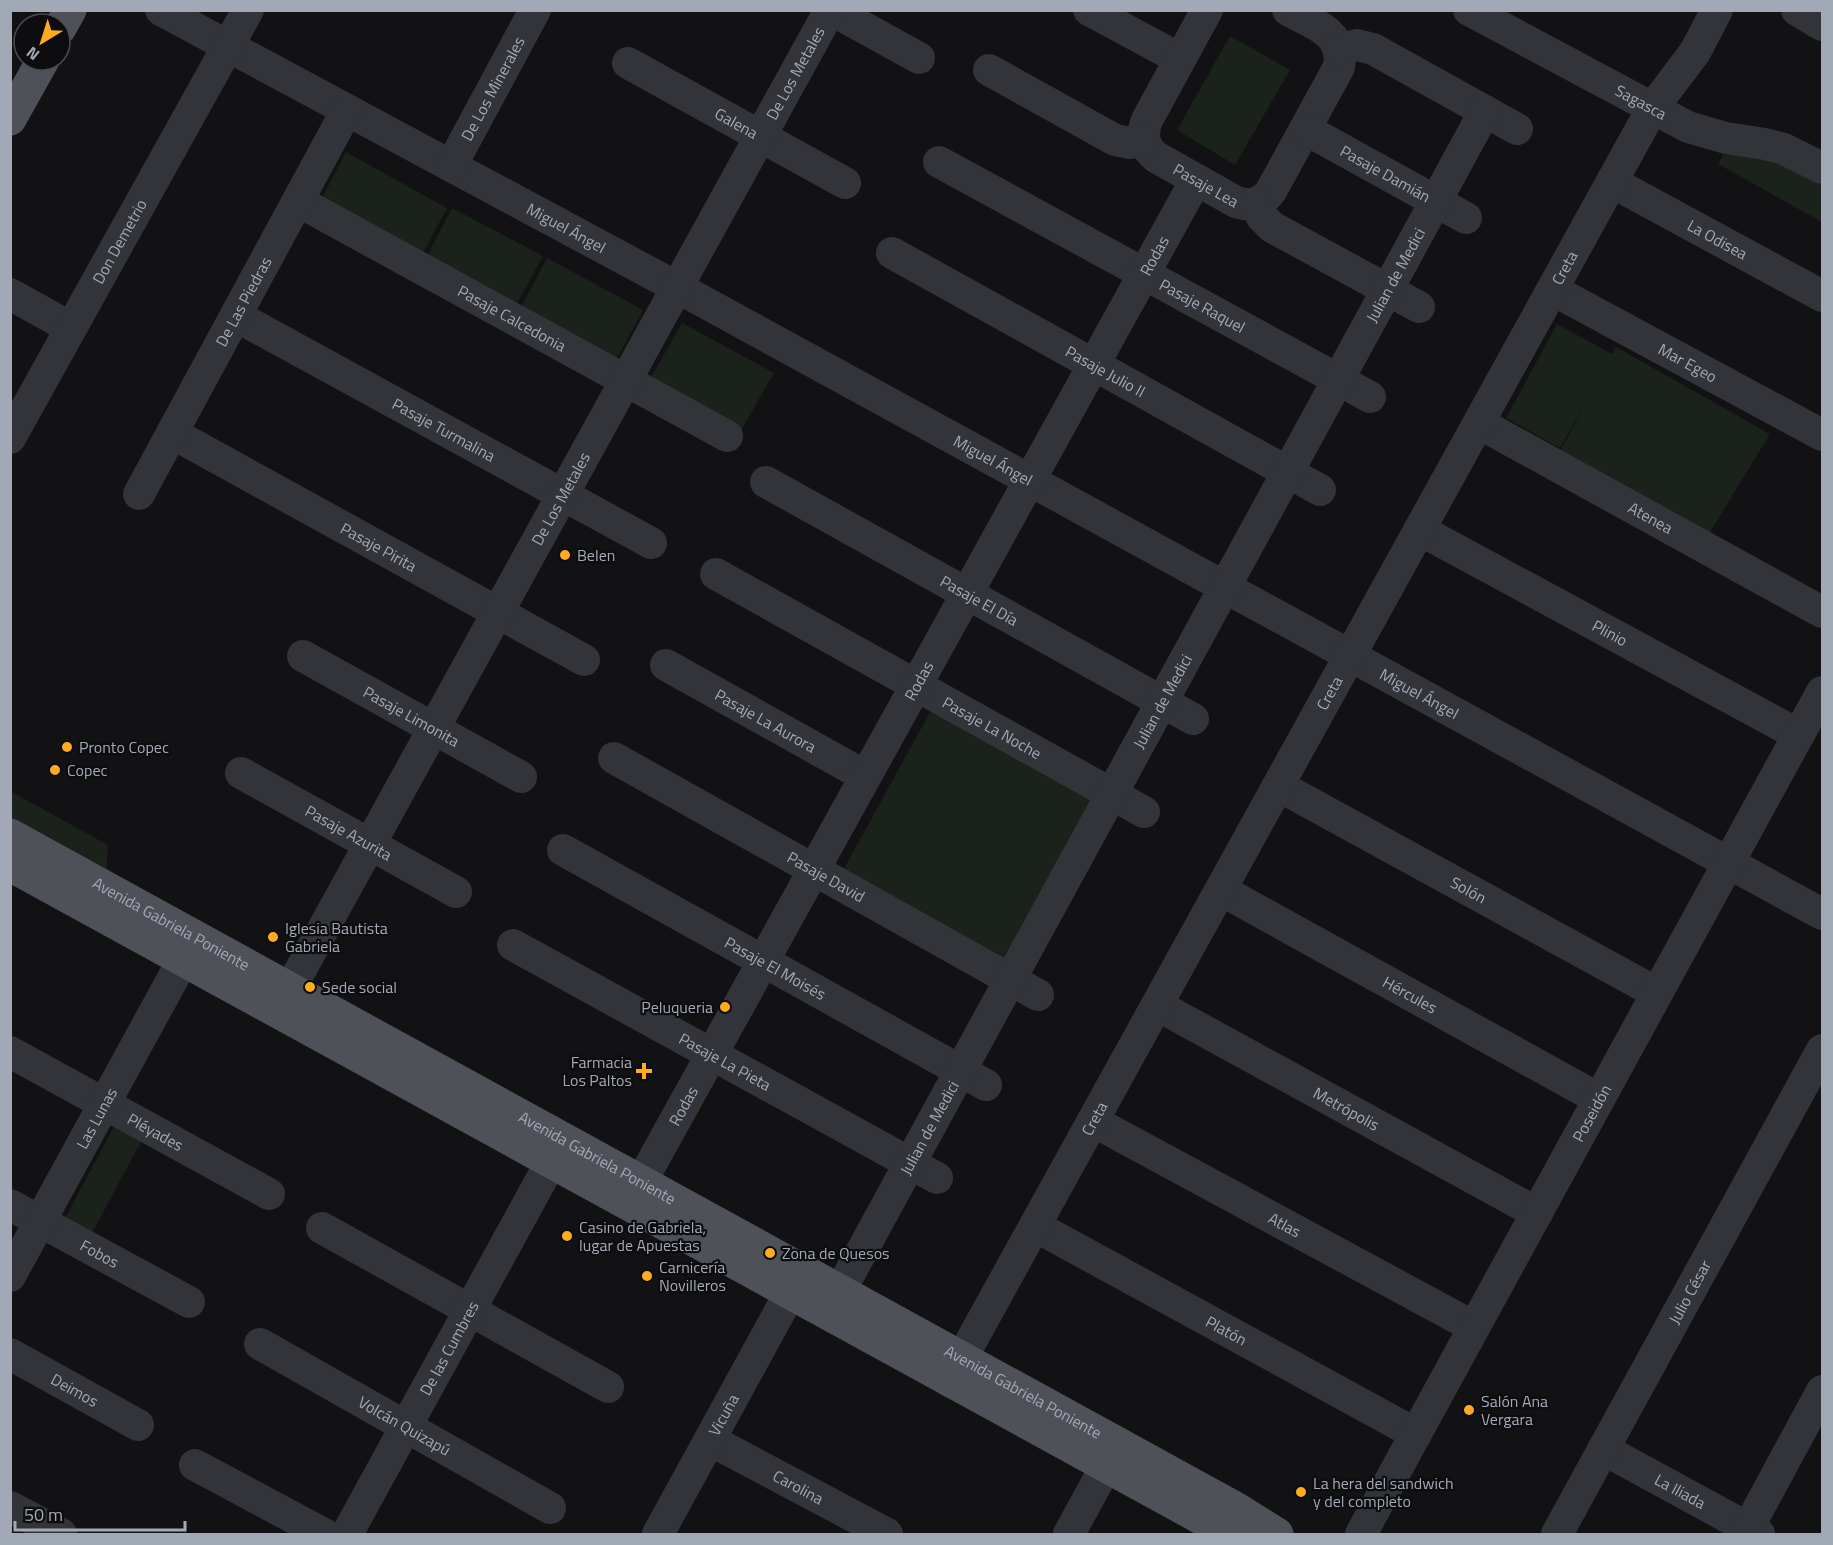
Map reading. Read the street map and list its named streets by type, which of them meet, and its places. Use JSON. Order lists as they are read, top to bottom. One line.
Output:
{"streets":{"main road":["Avenida Gabriela Poniente"],"street":["De Los Metales","De Los Minerales","Sagasca","Galena","Pasaje Damián","Pasaje Lea","Miguel Ángel","La Odisea","Don Demetrio","Rodas","Creta","Julian de Medici","De Las Piedras","Pasaje Raquel","Pasaje Calcedonia","Mar Egeo","Pasaje Julio II","Pasaje Turmalina","Atenea","Pasaje Pirita","Pasaje El Día","Plinio","Pasaje Limonita","Pasaje La Aurora","Pasaje La Noche","Pasaje Azurita","Pasaje David","Solón","Pasaje El Moisés","Hércules","Pasaje La Pieta","Metrópolis","Poseidón","Las Lunas","Pléyades","Atlas","Fobos","Julio César","Platón","De las Cumbres","Deimos","Vicuña","Volcán Quizapú","Carolina","La Iliada"]},"crossings":[["De Los Metales","Galena"],["De Los Metales","Miguel Ángel"],["De Los Metales","Pasaje Calcedonia"],["De Los Metales","Pasaje Turmalina"],["De Los Metales","Pasaje Pirita"],["De Los Metales","Pasaje Limonita"],["De Los Metales","Pasaje Azurita"],["De Los Metales","Avenida Gabriela Poniente"],["De Los Minerales","Miguel Ángel"],["Sagasca","Creta"],["Pasaje Damián","Julian de Medici"],["Pasaje Lea","Rodas"],["Pasaje Lea","Julian de Medici"],["Miguel Ángel","Don Demetrio"],["Miguel Ángel","Rodas"],["Miguel Ángel","Creta"],["Miguel Ángel","Julian de Medici"],["Miguel Ángel","De Las Piedras"],["Miguel Ángel","Poseidón"],["La Odisea","Creta"],["Rodas","Pasaje Raquel"],["Rodas","Pasaje Julio II"],["Rodas","Pasaje El Día"],["Rodas","Pasaje La Aurora"],["Rodas","Pasaje La Noche"],["Rodas","Pasaje David"],["Rodas","Avenida Gabriela Poniente"],["Rodas","Pasaje El Moisés"],["Rodas","Pasaje La Pieta"],["Creta","Mar Egeo"],["Creta","Atenea"],["Creta","Plinio"],["Creta","Solón"],["Creta","Avenida Gabriela Poniente"],["Creta","Hércules"],["Creta","Metrópolis"],["Creta","Atlas"],["Creta","Platón"],["Julian de Medici","Pasaje Raquel"],["Julian de Medici","Pasaje Julio II"],["Julian de Medici","Pasaje El Día"],["Julian de Medici","Pasaje La Noche"],["Julian de Medici","Pasaje David"],["Julian de Medici","Avenida Gabriela Poniente"],["Julian de Medici","Pasaje El Moisés"],["Julian de Medici","Pasaje La Pieta"],["De Las Piedras","Pasaje Calcedonia"],["De Las Piedras","Pasaje Turmalina"],["De Las Piedras","Pasaje Pirita"],["Plinio","Poseidón"],["Solón","Poseidón"],["Avenida Gabriela Poniente","Las Lunas"],["Avenida Gabriela Poniente","De las Cumbres"],["Avenida Gabriela Poniente","Vicuña"],["Hércules","Poseidón"],["Metrópolis","Poseidón"],["Poseidón","Atlas"],["Poseidón","Platón"],["Las Lunas","Pléyades"],["Las Lunas","Fobos"],["Julio César","La Iliada"],["De las Cumbres","Volcán Quizapú"],["Vicuña","Carolina"]],"places":{"other":["Belen","Pronto Copec","Copec","Iglesia Bautista Gabriela","Sede social","Peluqueria","Casino de Gabriela, lugar de Apuestas","Zona de Quesos","Carnicería Novilleros","Salón Ana Vergara","La hera del sandwich y del completo"],"health":["Farmacia Los Paltos"]},"scale_bar":"50 m","north":"bottom left"}
